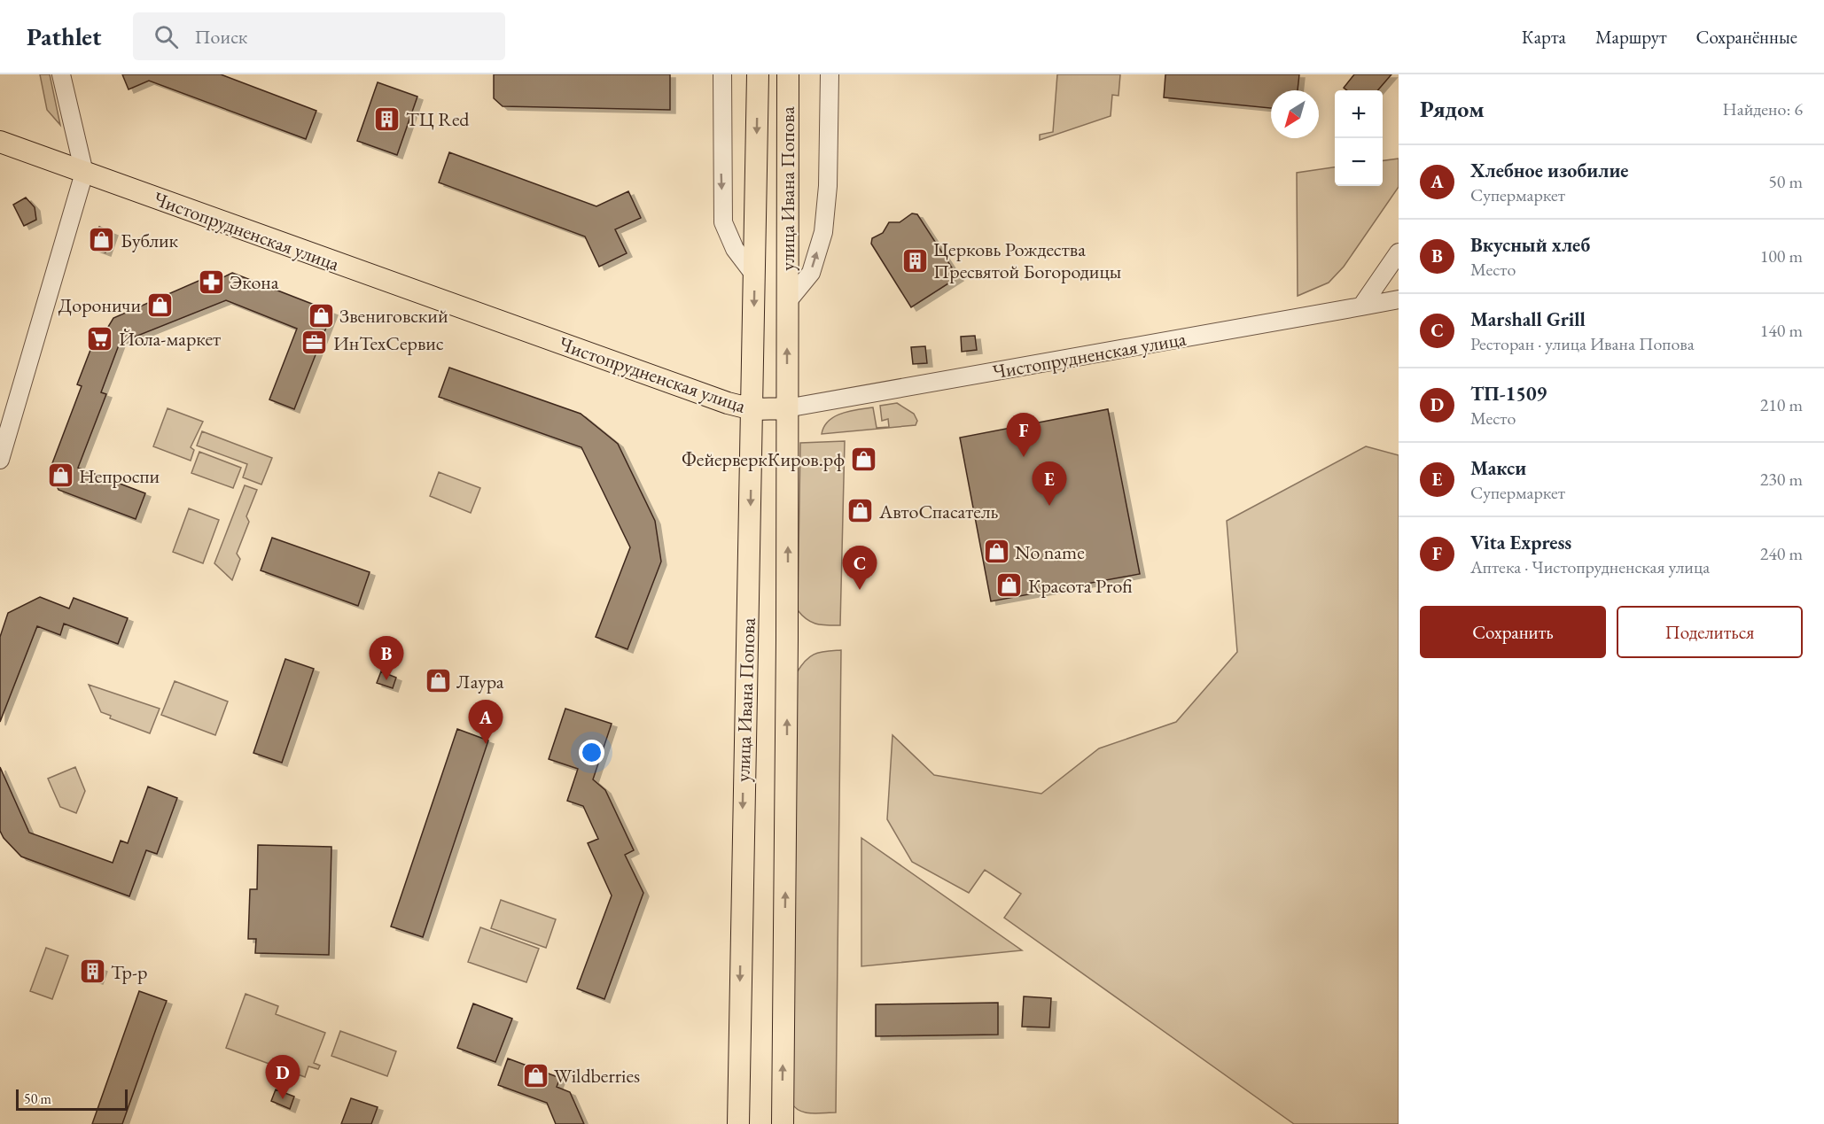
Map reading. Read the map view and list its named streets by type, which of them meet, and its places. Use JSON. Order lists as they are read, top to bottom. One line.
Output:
{"streets":{"main road":["улица Ивана Попова","Чистопрудненская улица"]},"crossings":[["улица Ивана Попова","Чистопрудненская улица"]],"places":{"building":["ТЦ Red","Церковь Рождества Пресвятой Богородицы","Тр-р"],"shop":["Бублик","Дороничи","Звениговский","ФейерверкКиров.рф","Непроспи","АвтоСпасатель","No name","Красота Profi","Лаура","Wildberries"],"pharmacy":["Экона"],"supermarket":["Йола-маркет"],"office":["ИнТехСервис"]},"scale_bar":"50 m","north":"bottom left","page":{"header":"Pathlet","search":"Поиск","nav":["Карта","Маршрут","Сохранённые"],"heading":["Рядом","Найдено: 6"],"map_buttons":["+","−"],"list":[{"mark":"A","name":"Хлебное изобилие","note":"Супермаркет","value":"50 m"},{"mark":"B","name":"Вкусный хлеб","note":"Место","value":"100 m"},{"mark":"C","name":"Marshall Grill","note":"Ресторан · улица Ивана Попова","value":"140 m"},{"mark":"D","name":"ТП-1509","note":"Место","value":"210 m"},{"mark":"E","name":"Макси","note":"Супермаркет","value":"230 m"},{"mark":"F","name":"Vita Express","note":"Аптека · Чистопрудненская улица","value":"240 m"}],"pins":["F","E","C","B","A","D"],"buttons":["Сохранить","Поделиться"],"scale":"50 m"}}
